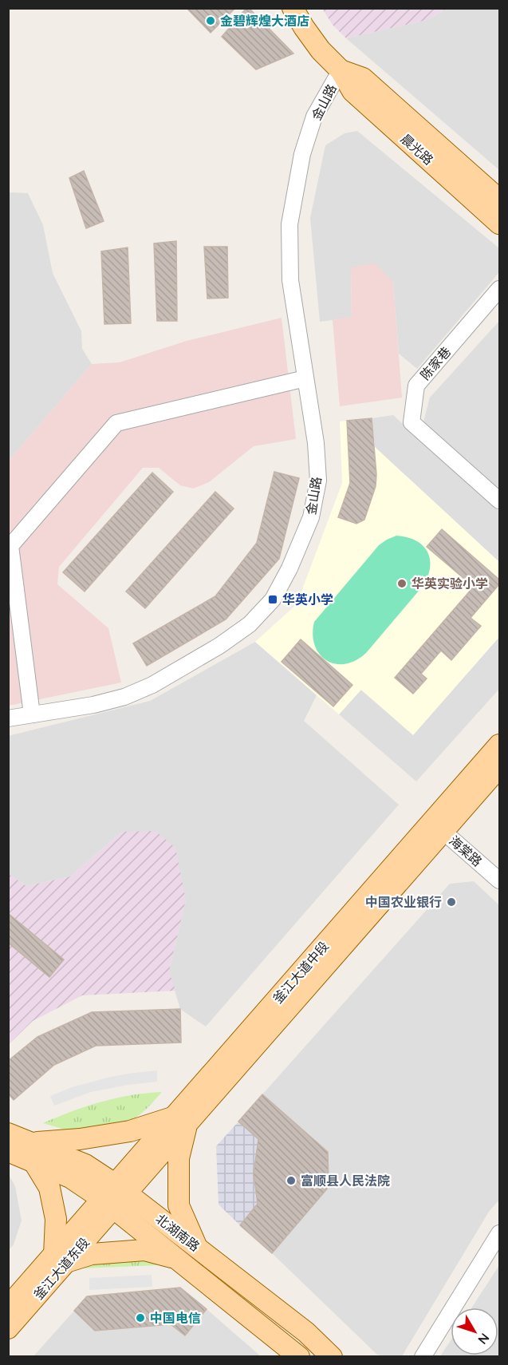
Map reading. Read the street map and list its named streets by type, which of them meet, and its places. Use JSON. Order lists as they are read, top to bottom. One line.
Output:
{"streets":{"main road":["晨光路","釜江大道中段","北湖南路","釜江大道东段"],"street":["金山路","陈家巷","海棠路"]},"crossings":[["金山路","晨光路"],["海棠路","釜江大道中段"],["釜江大道中段","北湖南路"],["釜江大道中段","釜江大道东段"],["北湖南路","釜江大道东段"]],"places":{"other":["金碧辉煌大酒店","华英实验小学","中国农业银行","富顺县人民法院","中国电信"],"transit":["华英小学"]},"north":"bottom right"}
